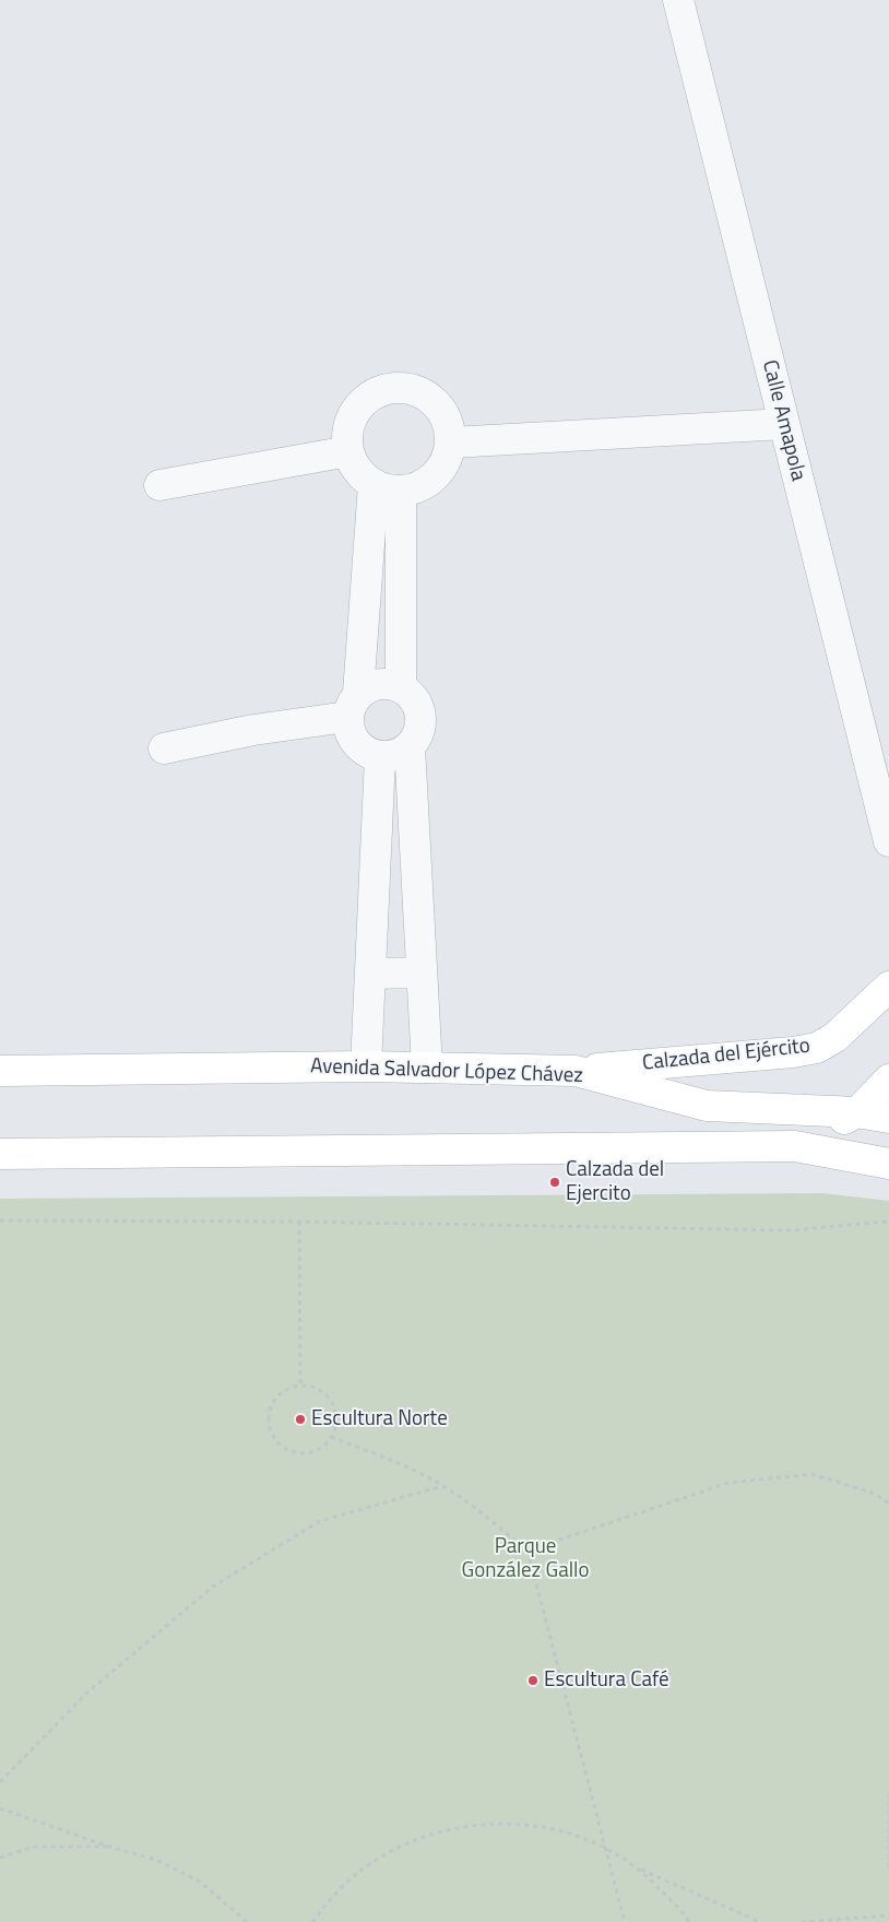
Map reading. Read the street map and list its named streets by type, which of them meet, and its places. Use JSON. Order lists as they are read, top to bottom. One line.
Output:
{"streets":{"main road":["Calzada del Ejército","Avenida Salvador López Chávez"],"street":["Calle Amapola"]},"crossings":[["Calzada del Ejército","Avenida Salvador López Chávez"]],"parks":["Parque González Gallo"],"places":["Calzada del Ejercito","Escultura Norte","Escultura Café"]}
